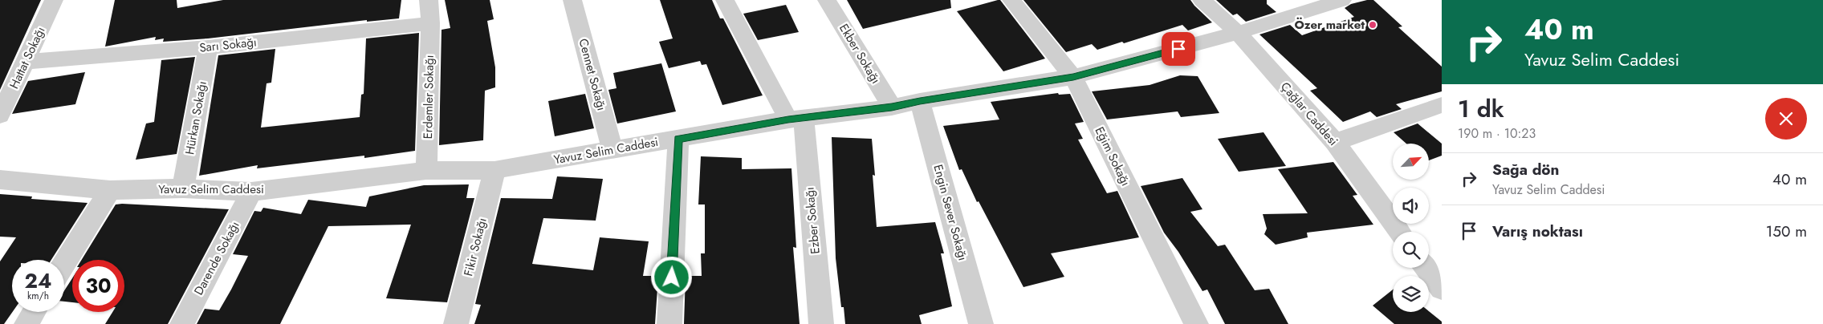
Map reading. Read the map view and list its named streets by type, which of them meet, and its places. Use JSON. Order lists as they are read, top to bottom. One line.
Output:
{"streets":{"street":["Sarı Sokağı","Ekber Sokağı","Hattat Sokağı","Cennet Sokağı","Erdemler Sokağı","Çağlar Caddesi","Hürkan Sokağı","Yavuz Selim Caddesi","Eğim Sokağı","Engin Sever Sokağı","Ezber Sokağı","Fikir Sokağı","Darende Sokağı"]},"crossings":[["Sarı Sokağı","Hattat Sokağı"],["Sarı Sokağı","Erdemler Sokağı"],["Sarı Sokağı","Hürkan Sokağı"],["Ekber Sokağı","Yavuz Selim Caddesi"],["Cennet Sokağı","Yavuz Selim Caddesi"],["Erdemler Sokağı","Yavuz Selim Caddesi"],["Çağlar Caddesi","Yavuz Selim Caddesi"],["Hürkan Sokağı","Yavuz Selim Caddesi"],["Yavuz Selim Caddesi","Eğim Sokağı"],["Yavuz Selim Caddesi","Engin Sever Sokağı"],["Yavuz Selim Caddesi","Ezber Sokağı"],["Yavuz Selim Caddesi","Fikir Sokağı"],["Yavuz Selim Caddesi","Darende Sokağı"]],"places":["Özer market"],"north":"top right","page":{"turn":["40 m","Yavuz Selim Caddesi"],"heading":["1 dk","190 m · 10:23"],"list":[{"name":"Sağa dön","note":"Yavuz Selim Caddesi","value":"40 m"},{"name":"Varış noktası","value":"150 m"}],"speed":"24 km/h","limit":"30"}}
